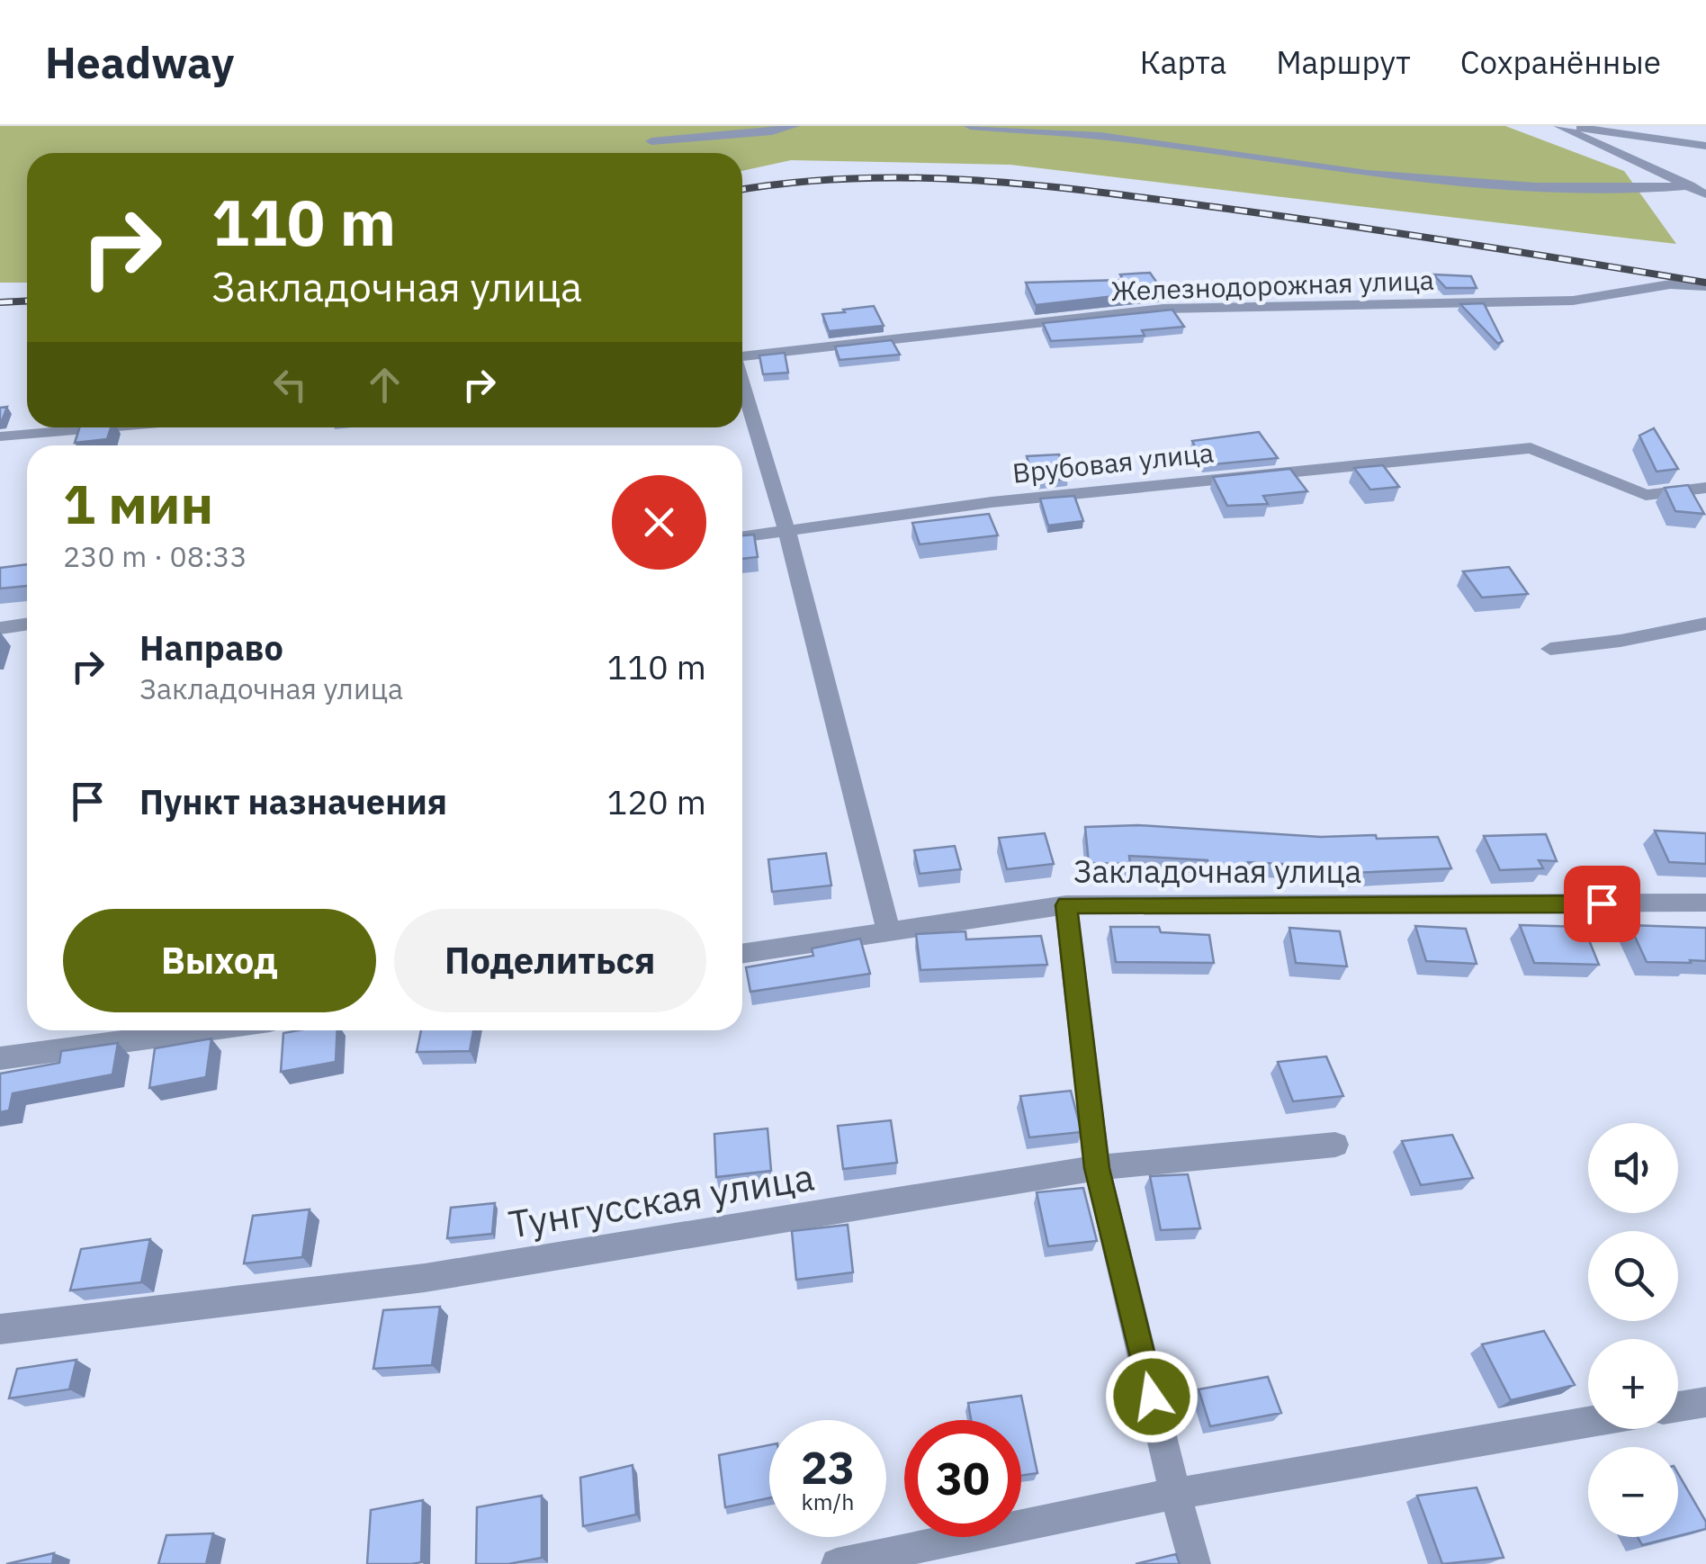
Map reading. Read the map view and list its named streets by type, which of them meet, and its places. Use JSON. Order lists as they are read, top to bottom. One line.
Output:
{"streets":{"street":["Железнодорожная улица","Врубовая улица","Закладочная улица","Тунгусская улица"]},"page":{"header":"Headway","nav":["Карта","Маршрут","Сохранённые"],"turn":["110 m","Закладочная улица"],"heading":["1 мин","230 m · 08:33"],"list":[{"name":"Направо","note":"Закладочная улица","value":"110 m"},{"name":"Пункт назначения","value":"120 m"}],"buttons":["Выход","Поделиться"],"map_buttons":["+","−"],"speed":"23 km/h","limit":"30"}}
